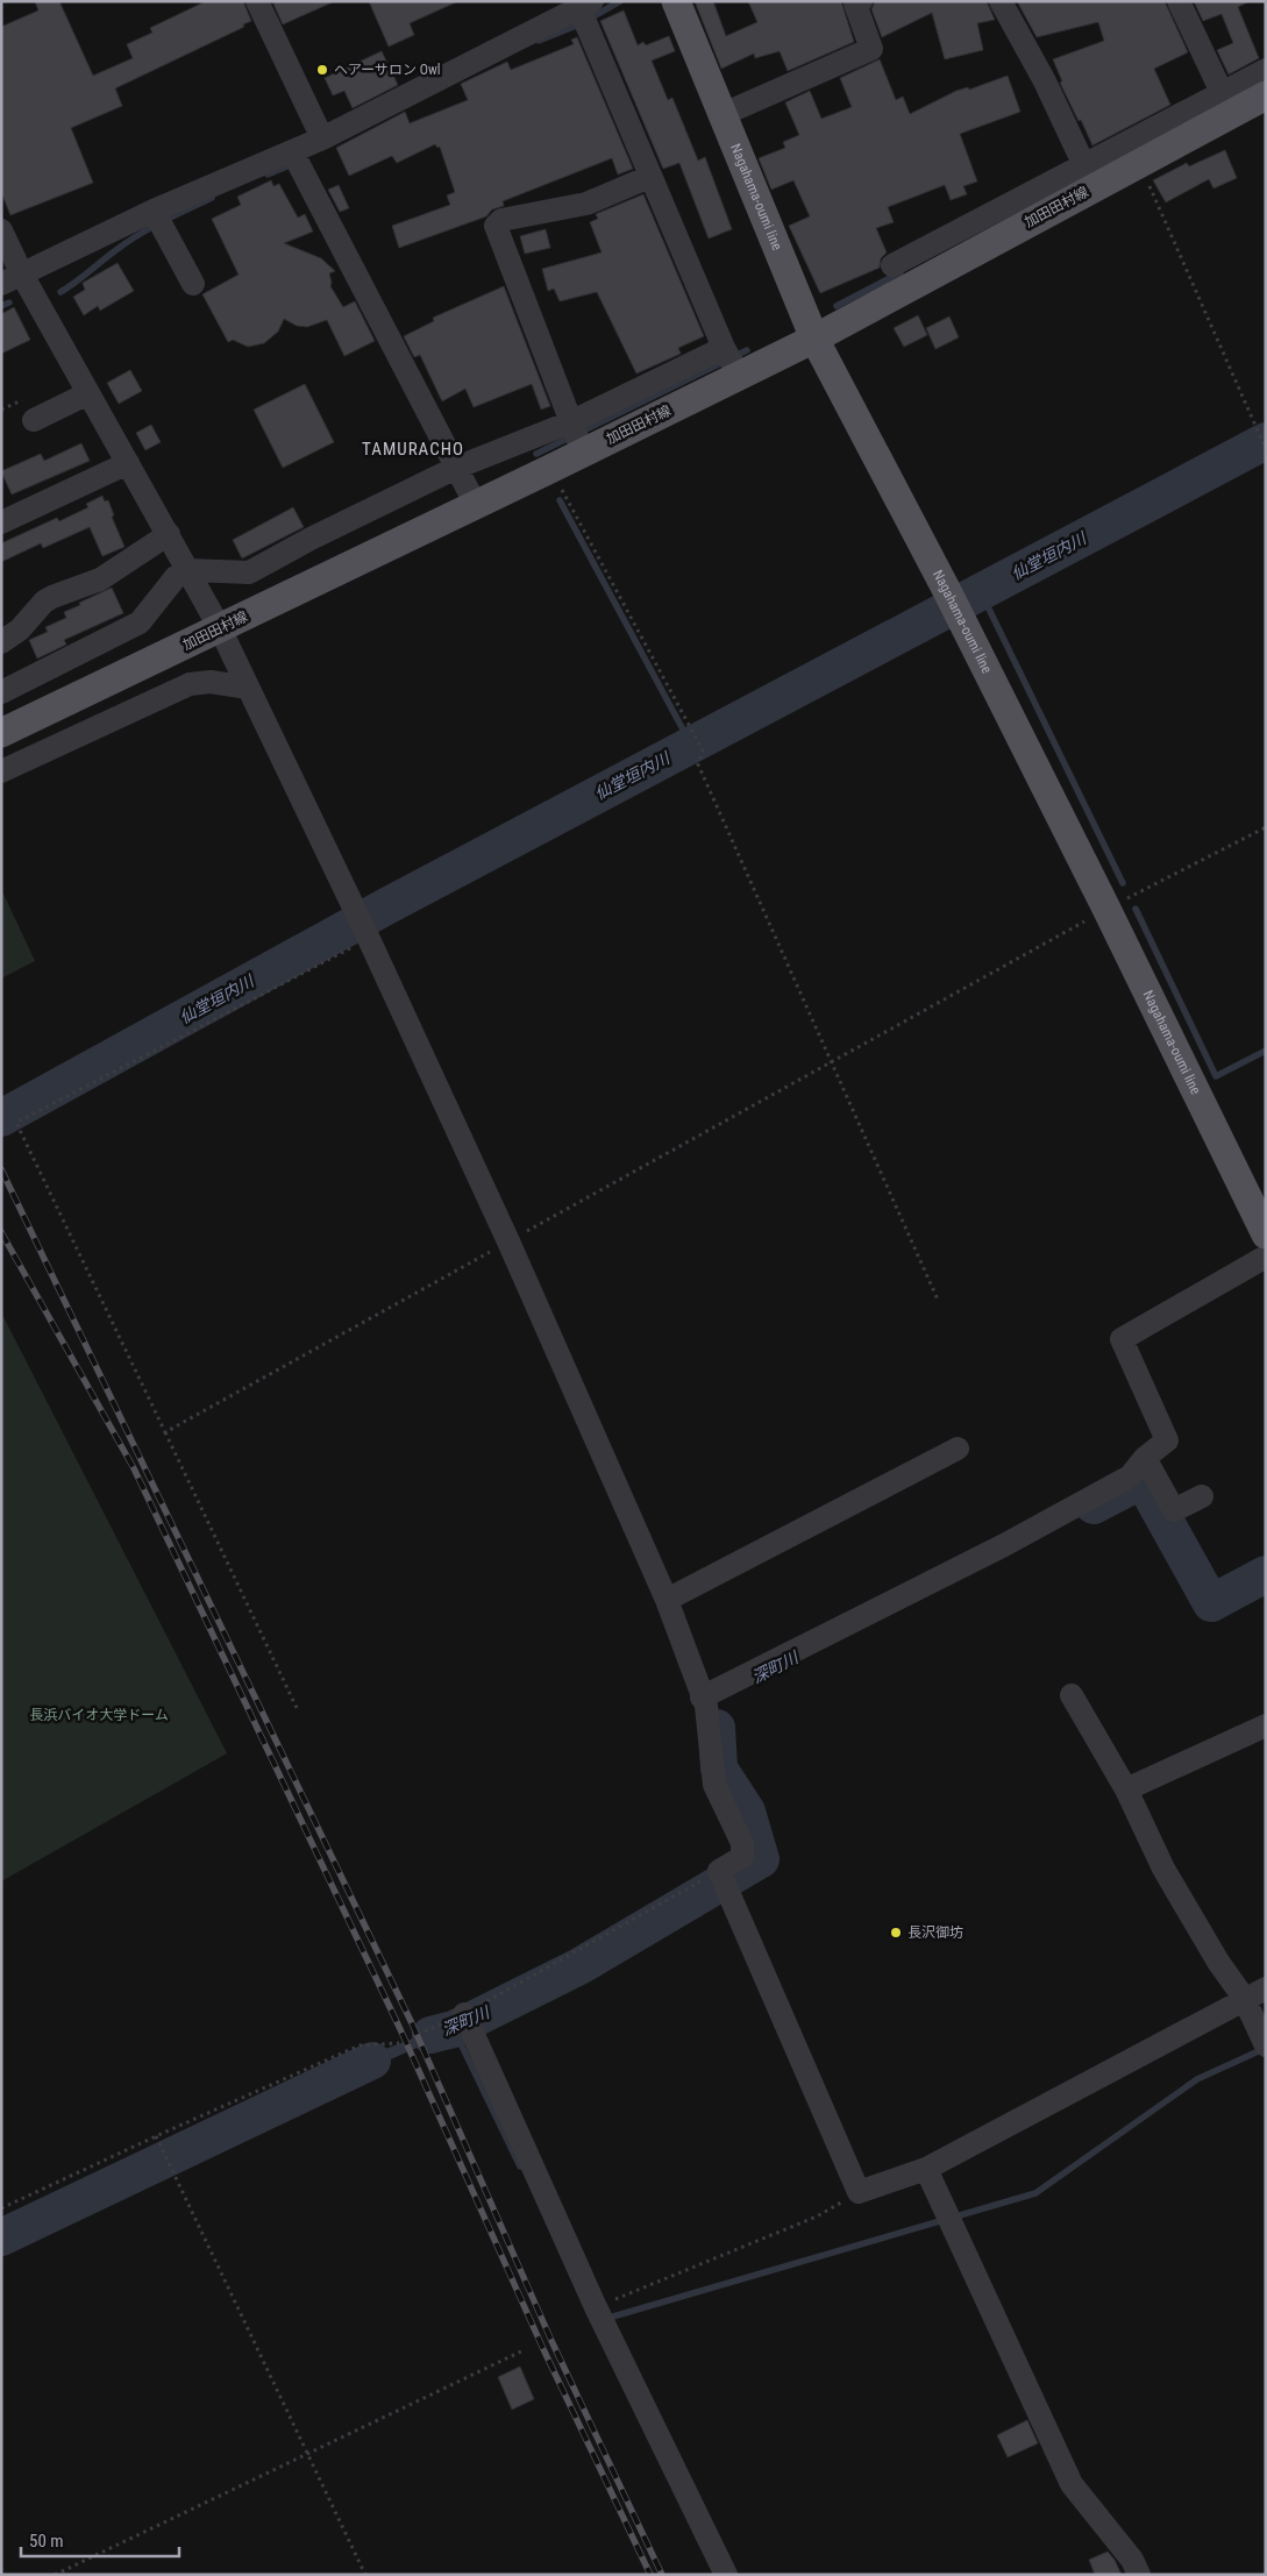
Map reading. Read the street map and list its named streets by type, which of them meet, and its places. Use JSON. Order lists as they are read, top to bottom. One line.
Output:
{"streets":{"main road":["Nagahama-oumi line","加田田村線"]},"crossings":[["Nagahama-oumi line","加田田村線"]],"districts":["TAMURACHO"],"water":["仙堂垣内川","深町川"],"parks":["長浜バイオ大学ドーム"],"places":["ヘアーサロン Owl","長沢御坊"],"scale_bar":"50 m"}
